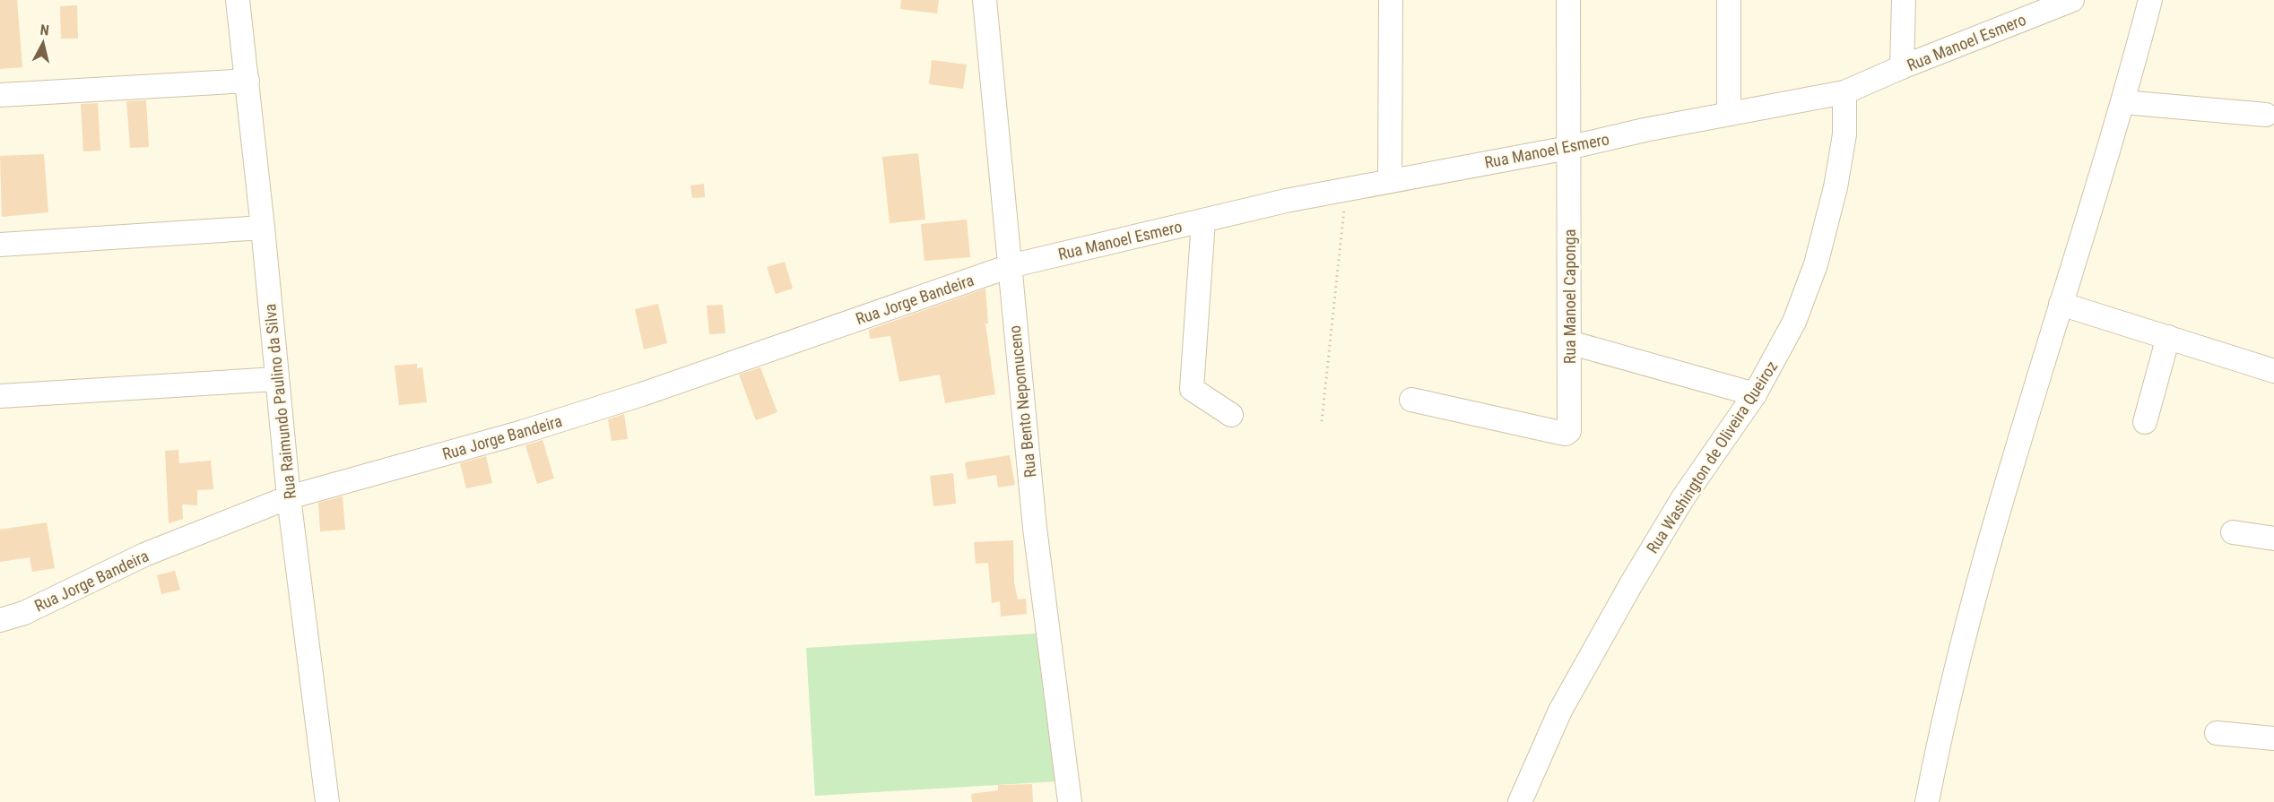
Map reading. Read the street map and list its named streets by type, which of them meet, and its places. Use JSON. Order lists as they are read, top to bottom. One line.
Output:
{"streets":{"street":["Rua Manoel Esmero","Rua Manoel Caponga","Rua Jorge Bandeira","Rua Raimundo Paulino da Silva","Rua Bento Nepomuceno","Rua Washington de Oliveira Queiroz"]},"crossings":[["Rua Manoel Esmero","Rua Manoel Caponga"],["Rua Manoel Esmero","Rua Jorge Bandeira"],["Rua Manoel Esmero","Rua Bento Nepomuceno"],["Rua Manoel Esmero","Rua Washington de Oliveira Queiroz"],["Rua Jorge Bandeira","Rua Raimundo Paulino da Silva"],["Rua Jorge Bandeira","Rua Bento Nepomuceno"]],"north":"top"}
